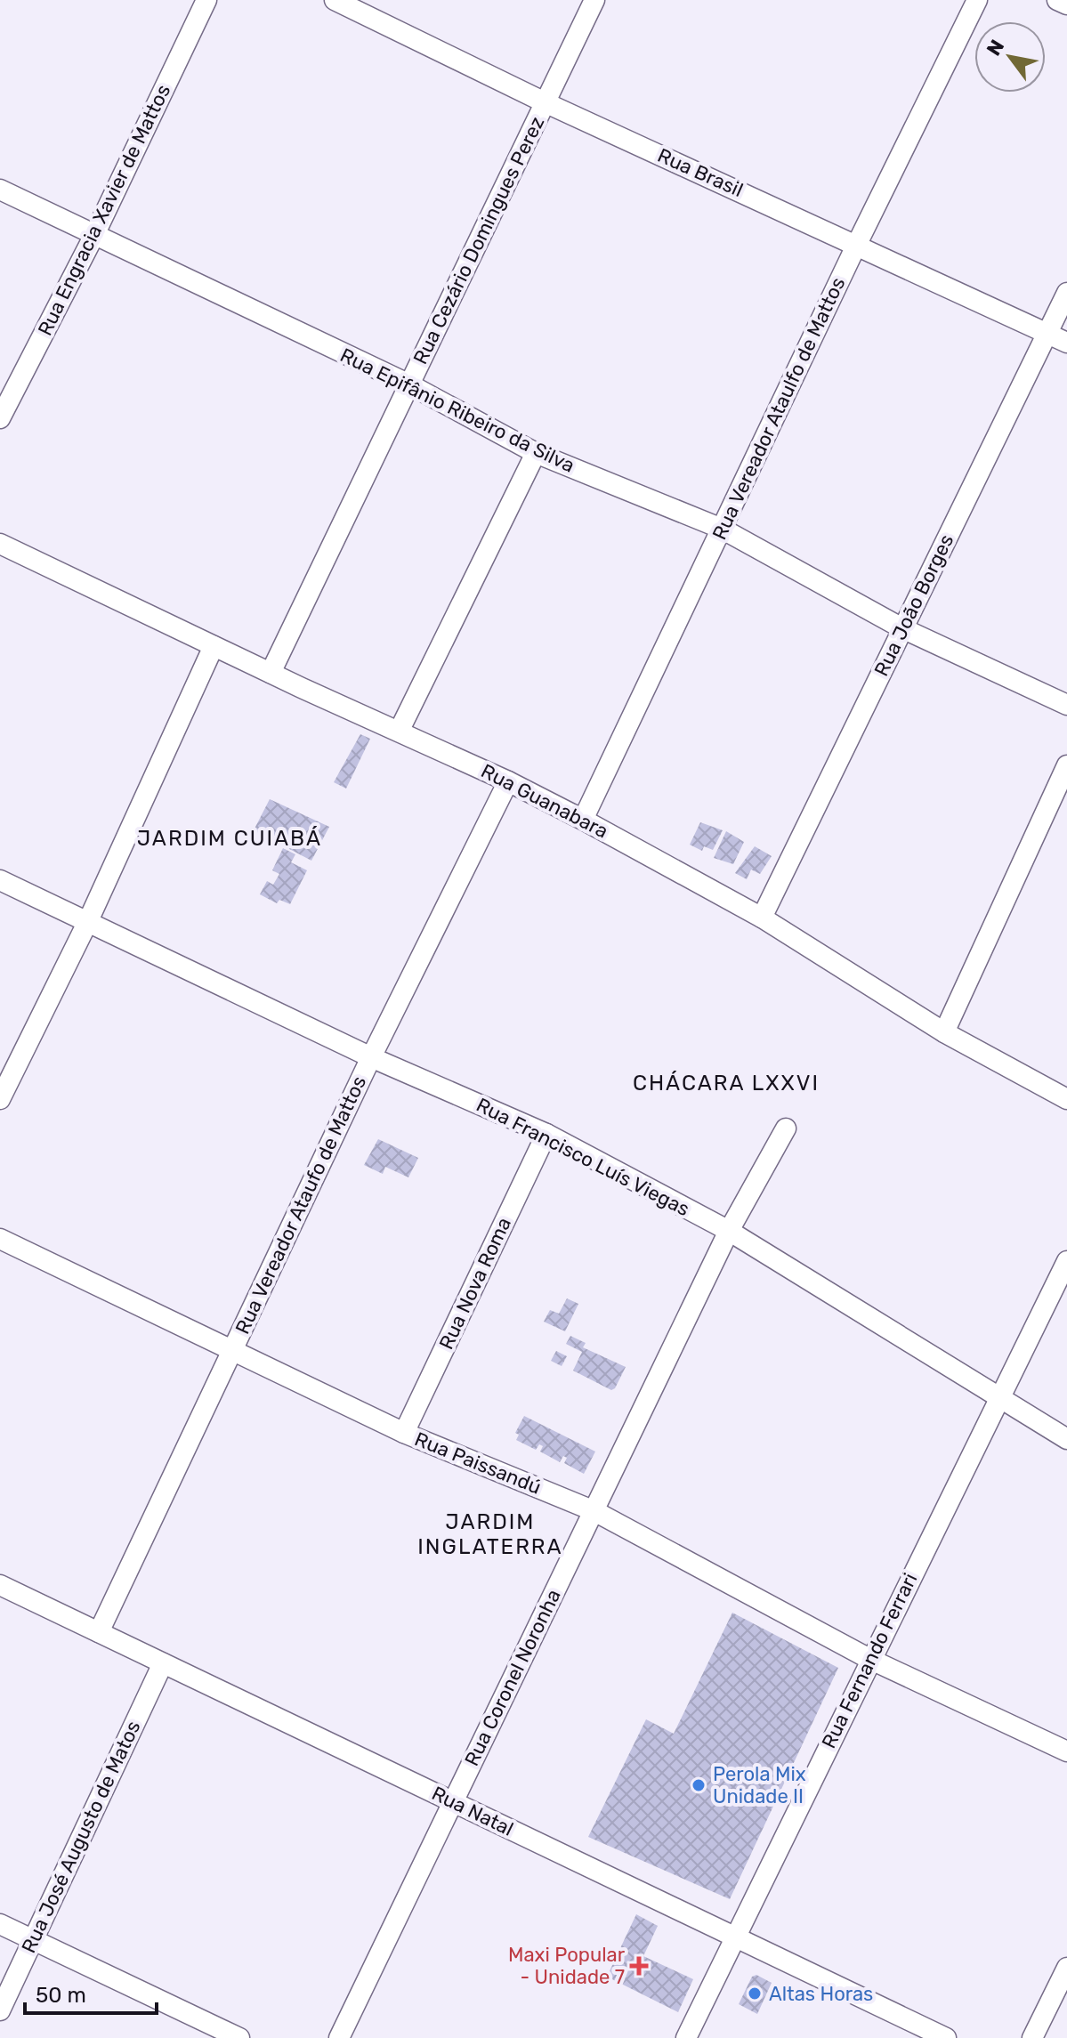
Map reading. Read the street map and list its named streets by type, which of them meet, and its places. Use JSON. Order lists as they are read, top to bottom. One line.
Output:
{"streets":{"street":["Rua Brasil","Rua Engracia Xavier de Mattos","Rua Cezário Domingues Perez","Rua Vereador Ataulfo de Mattos","Rua Epifânio Ribeiro da Silva","Rua João Borges","Rua Guanabara","Rua Francisco Luís Viegas","Rua Vereador Ataufo de Mattos","Rua Nova Roma","Rua Paissandú","Rua Fernando Ferrari","Rua Coronel Noronha","Rua Natal","Rua José Augusto de Matos"]},"crossings":[["Rua Brasil","Rua Cezário Domingues Perez"],["Rua Brasil","Rua Vereador Ataulfo de Mattos"],["Rua Brasil","Rua João Borges"],["Rua Engracia Xavier de Mattos","Rua Epifânio Ribeiro da Silva"],["Rua Cezário Domingues Perez","Rua Epifânio Ribeiro da Silva"],["Rua Cezário Domingues Perez","Rua Guanabara"],["Rua Vereador Ataulfo de Mattos","Rua Epifânio Ribeiro da Silva"],["Rua Vereador Ataulfo de Mattos","Rua Guanabara"],["Rua Epifânio Ribeiro da Silva","Rua João Borges"],["Rua João Borges","Rua Guanabara"],["Rua Guanabara","Rua Vereador Ataufo de Mattos"],["Rua Francisco Luís Viegas","Rua Vereador Ataufo de Mattos"],["Rua Francisco Luís Viegas","Rua Nova Roma"],["Rua Francisco Luís Viegas","Rua Fernando Ferrari"],["Rua Francisco Luís Viegas","Rua Coronel Noronha"],["Rua Vereador Ataufo de Mattos","Rua Paissandú"],["Rua Vereador Ataufo de Mattos","Rua Natal"],["Rua Nova Roma","Rua Paissandú"],["Rua Paissandú","Rua Fernando Ferrari"],["Rua Paissandú","Rua Coronel Noronha"],["Rua Fernando Ferrari","Rua Natal"],["Rua Coronel Noronha","Rua Natal"],["Rua Natal","Rua José Augusto de Matos"]],"districts":["JARDIM CUIABÁ","CHÁCARA LXXVI","JARDIM INGLATERRA"],"places":{"other":["Perola Mix Unidade II","Altas Horas"],"health":["Maxi Popular - Unidade 7"]},"scale_bar":"50 m","north":"top left"}
